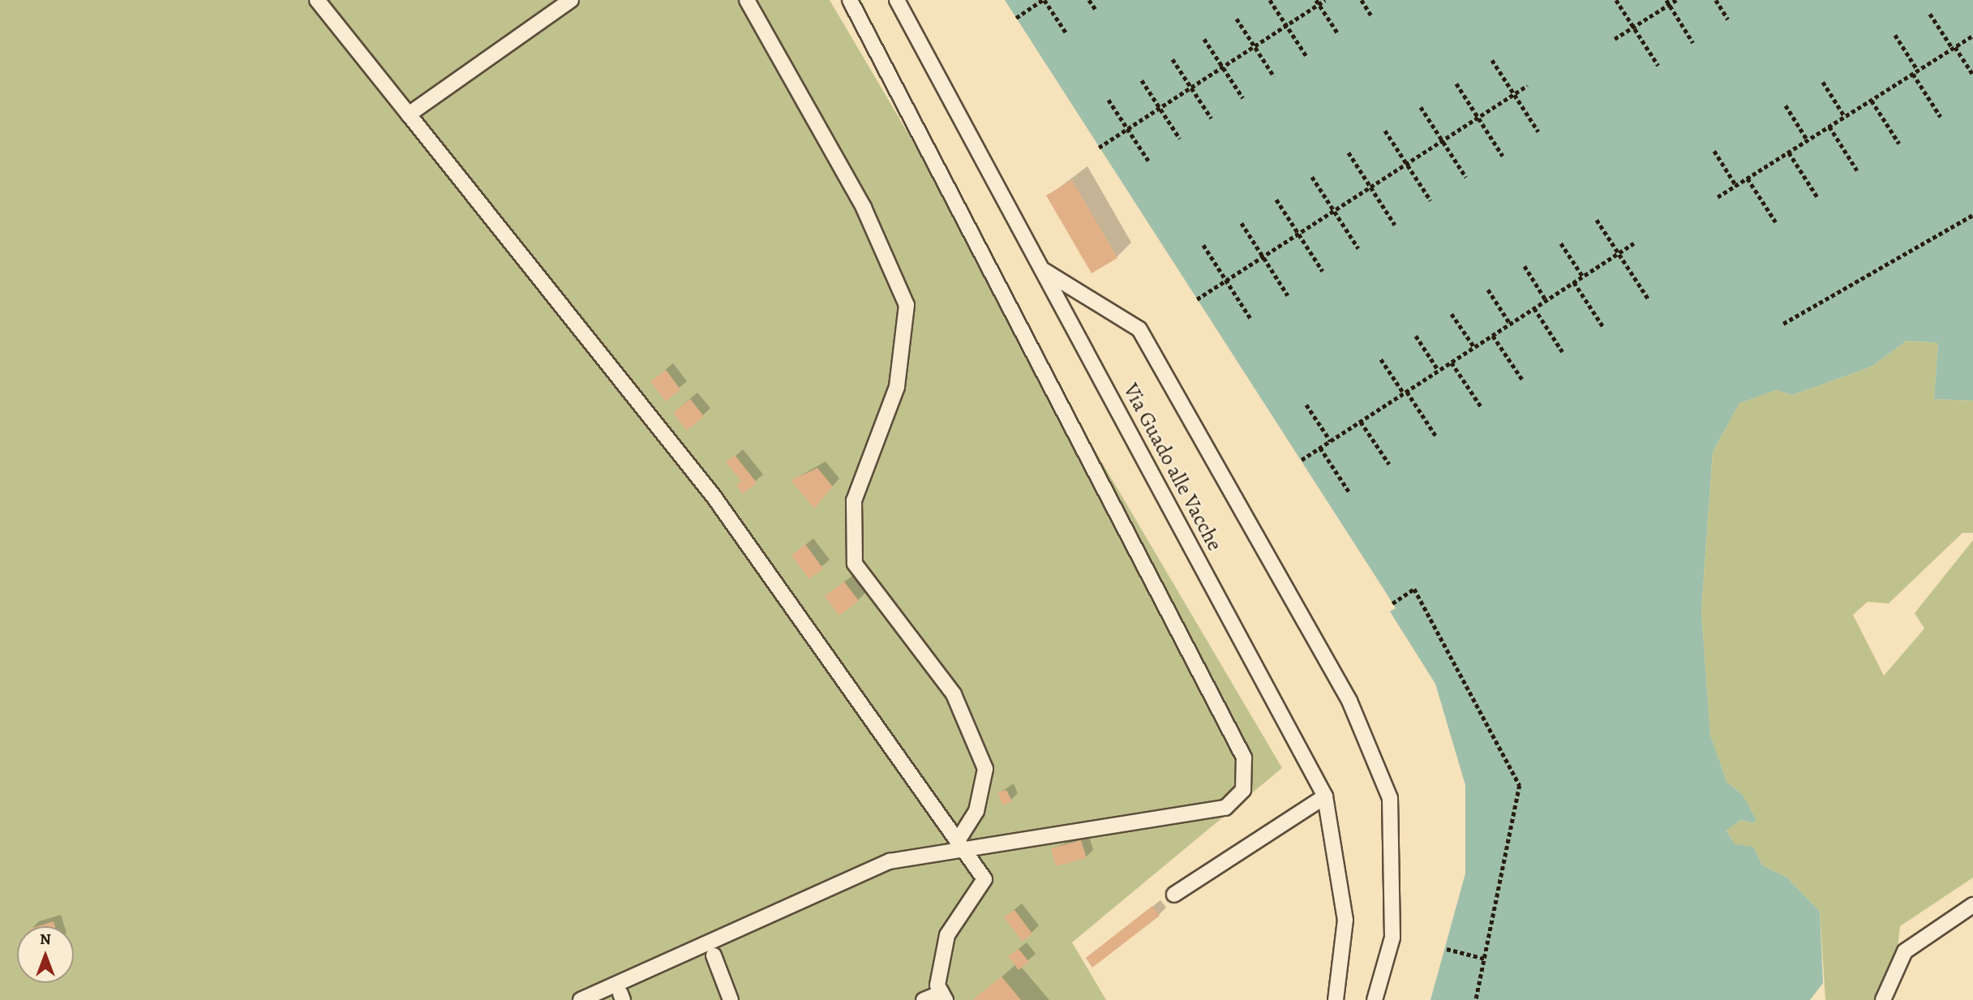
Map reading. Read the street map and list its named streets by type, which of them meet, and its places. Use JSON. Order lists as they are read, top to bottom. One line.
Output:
{"streets":{"lane":["Via Guado alle Vacche"]},"north":"top"}
